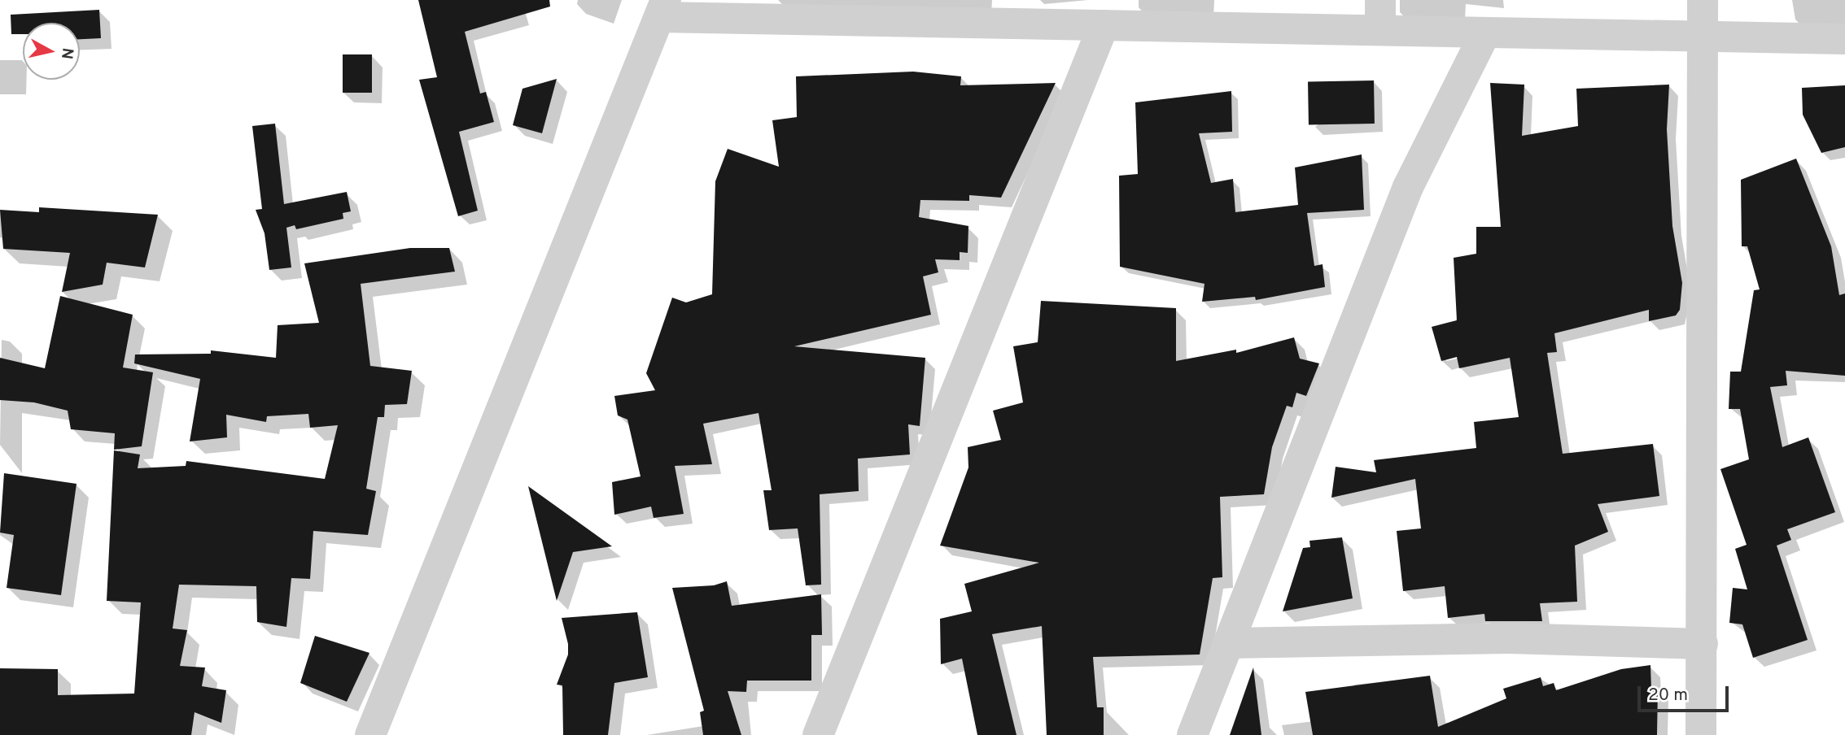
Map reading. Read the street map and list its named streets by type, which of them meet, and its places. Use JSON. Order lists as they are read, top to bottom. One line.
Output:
{"scale_bar":"20 m","north":"right"}
